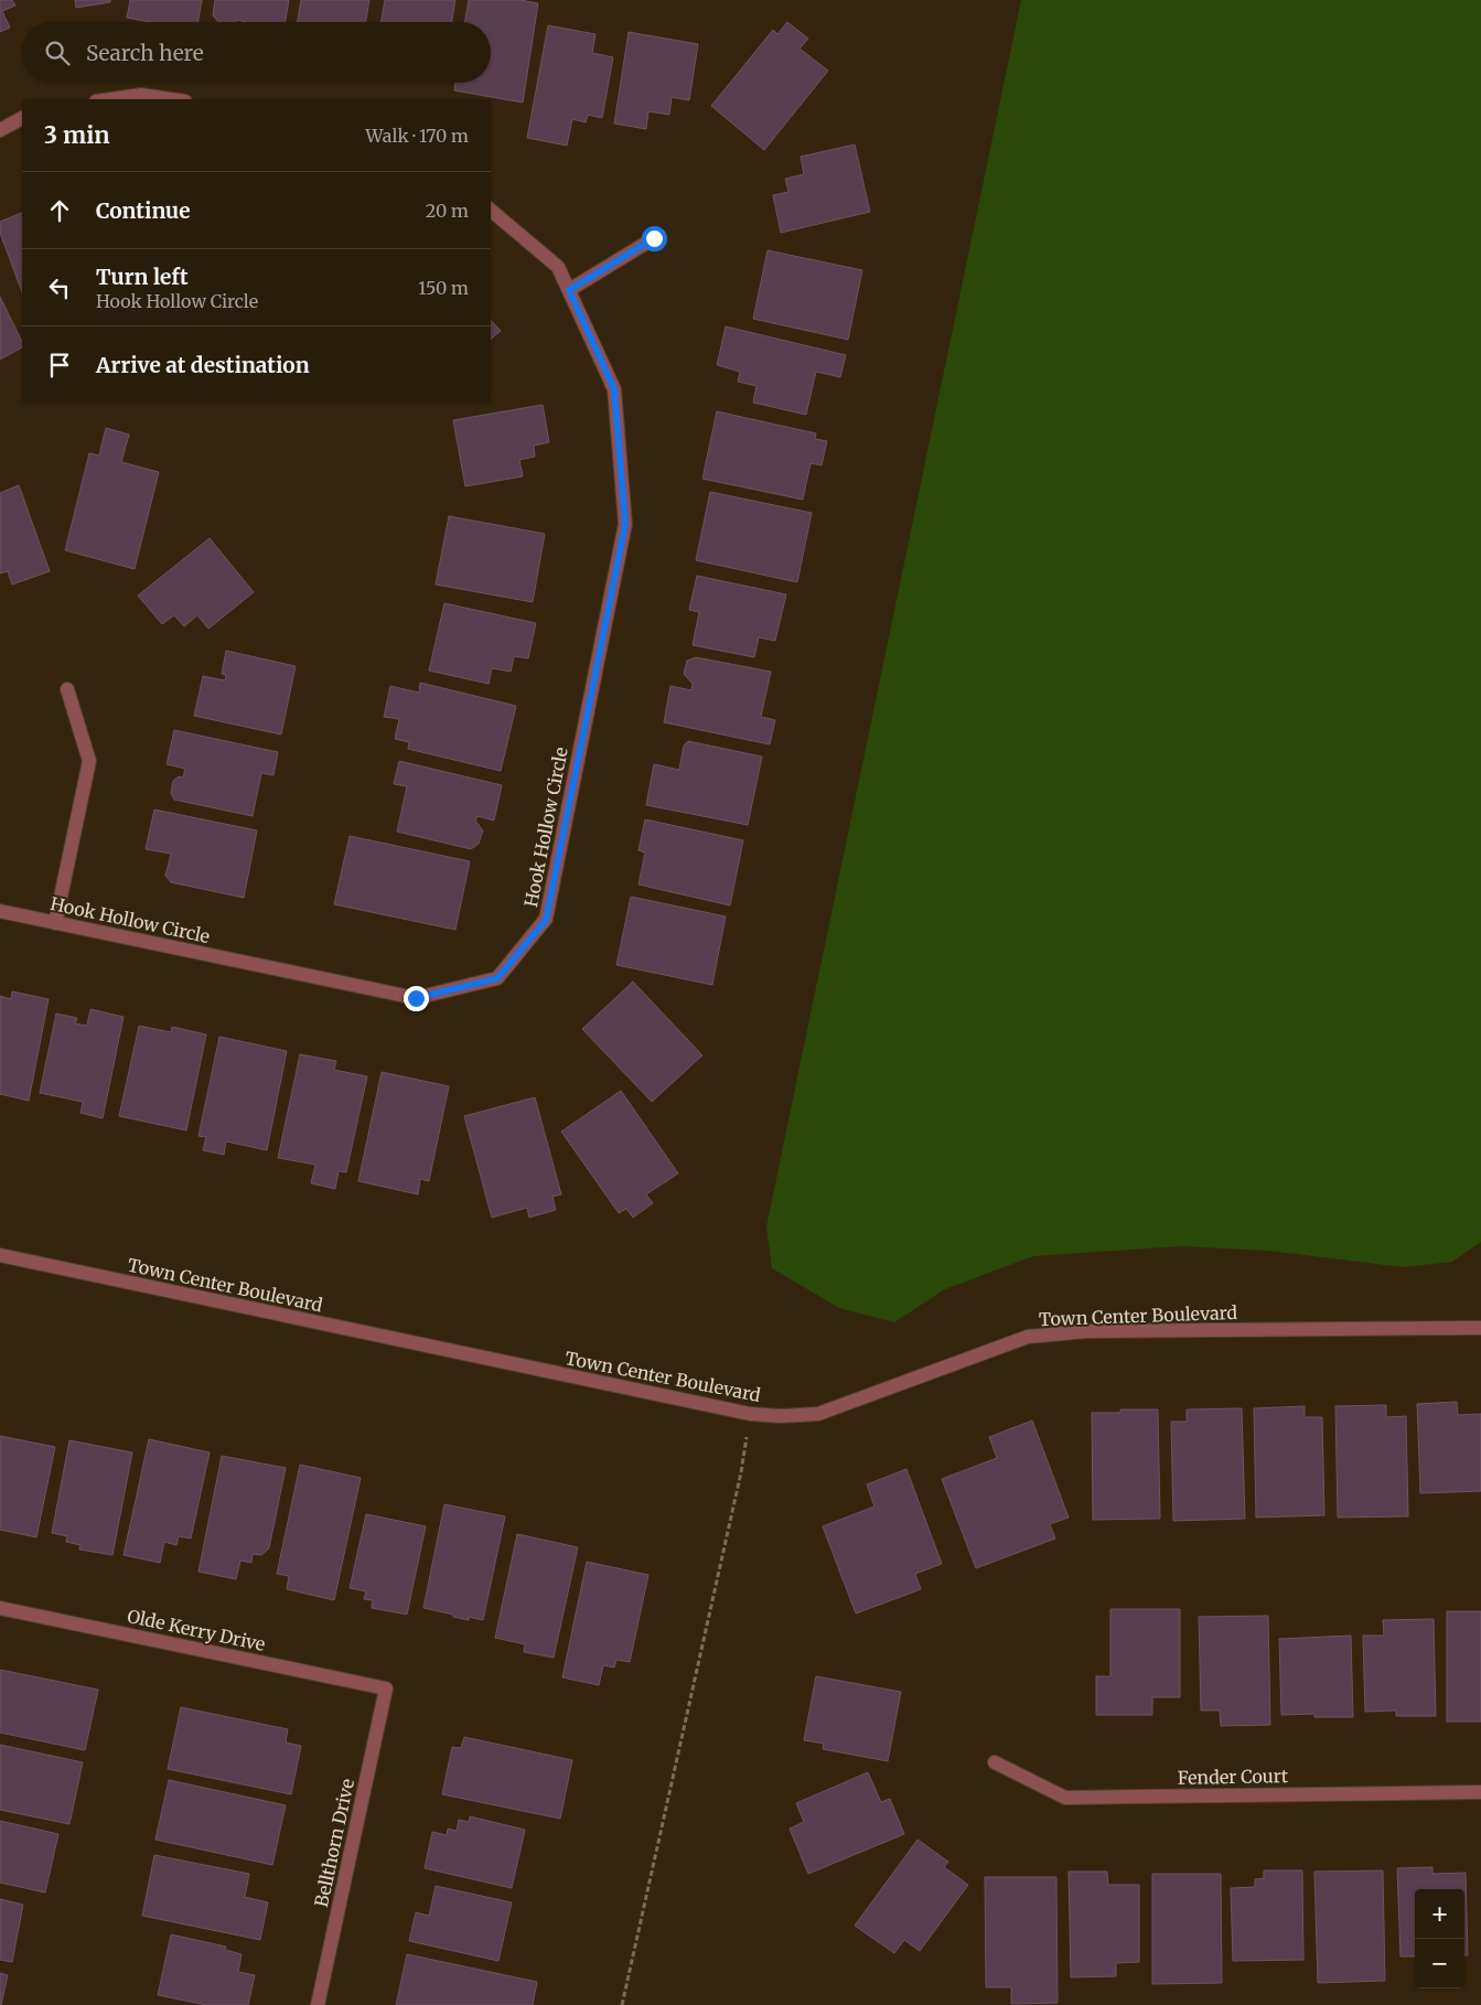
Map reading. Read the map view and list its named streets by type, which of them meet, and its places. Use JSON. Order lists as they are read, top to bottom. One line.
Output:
{"streets":{"street":["Hook Hollow Circle","Town Center Boulevard","Olde Kerry Drive","Fender Court","Bellthorn Drive"]},"crossings":[["Olde Kerry Drive","Bellthorn Drive"]],"page":{"search":"Search here","heading":["3 min","Walk · 170 m"],"list":[["Continue","20 m"],["Turn left","Hook Hollow Circle","150 m"],"Arrive at destination"],"map_buttons":["+","−"]}}
